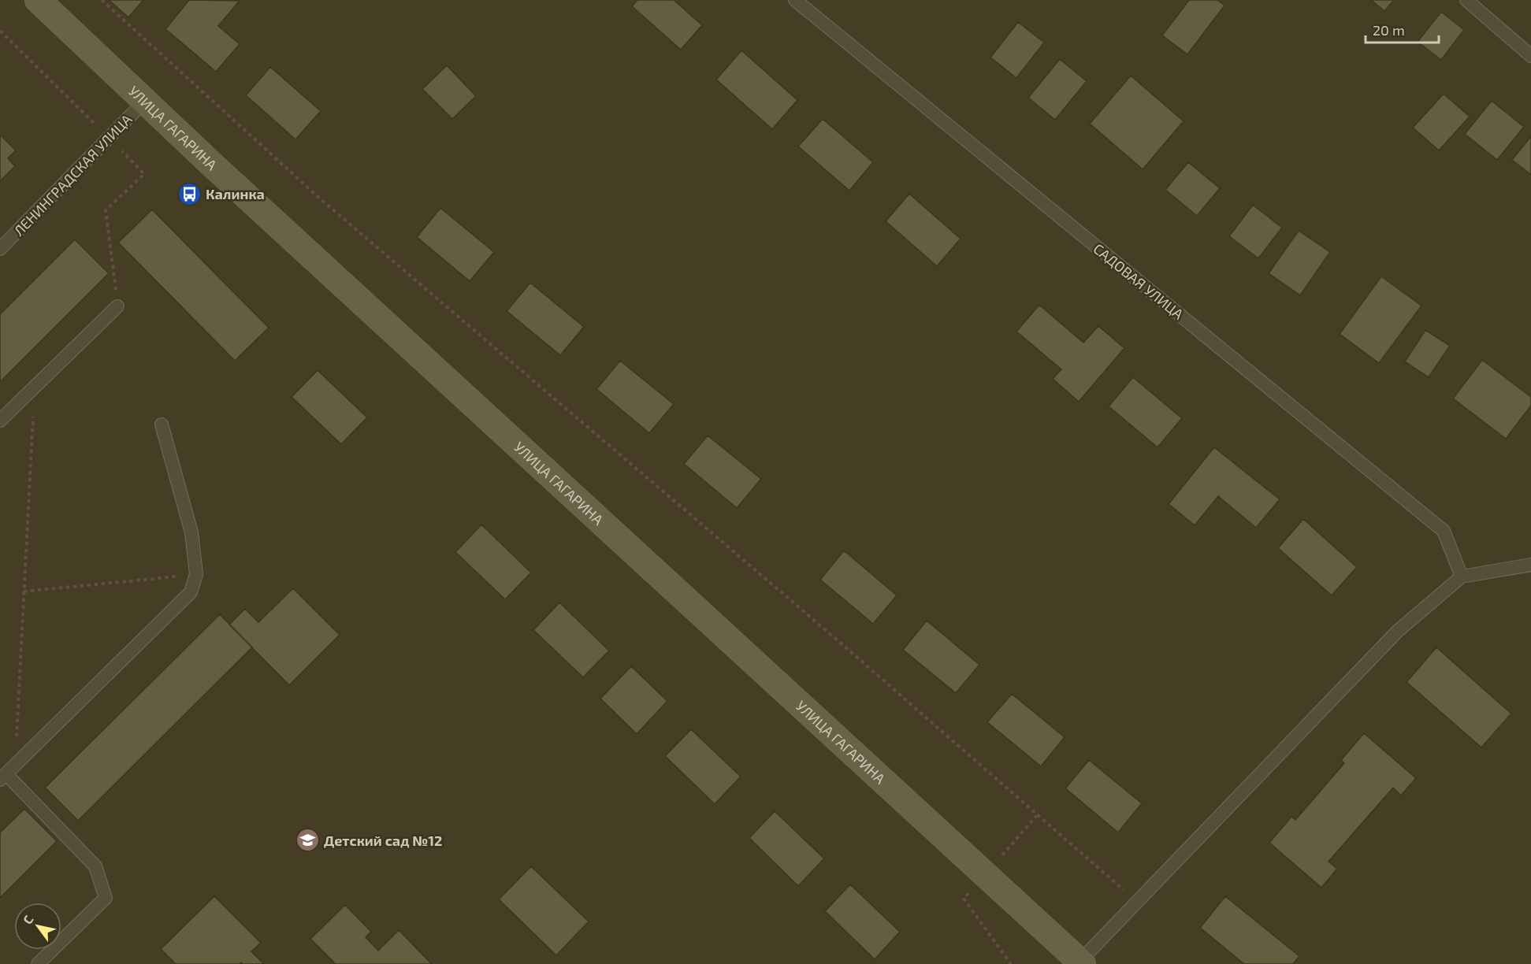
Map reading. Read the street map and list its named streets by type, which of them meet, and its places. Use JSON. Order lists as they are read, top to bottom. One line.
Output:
{"streets":{"main road":["УЛИЦА ГАГАРИНА"],"lane":["ЛЕНИНГРАДСКАЯ УЛИЦА","САДОВАЯ УЛИЦА"]},"crossings":[["УЛИЦА ГАГАРИНА","ЛЕНИНГРАДСКАЯ УЛИЦА"]],"places":{"bus stop":["Калинка"],"school or university":["Детский сад №12"]},"scale_bar":"20 m","north":"top left"}
